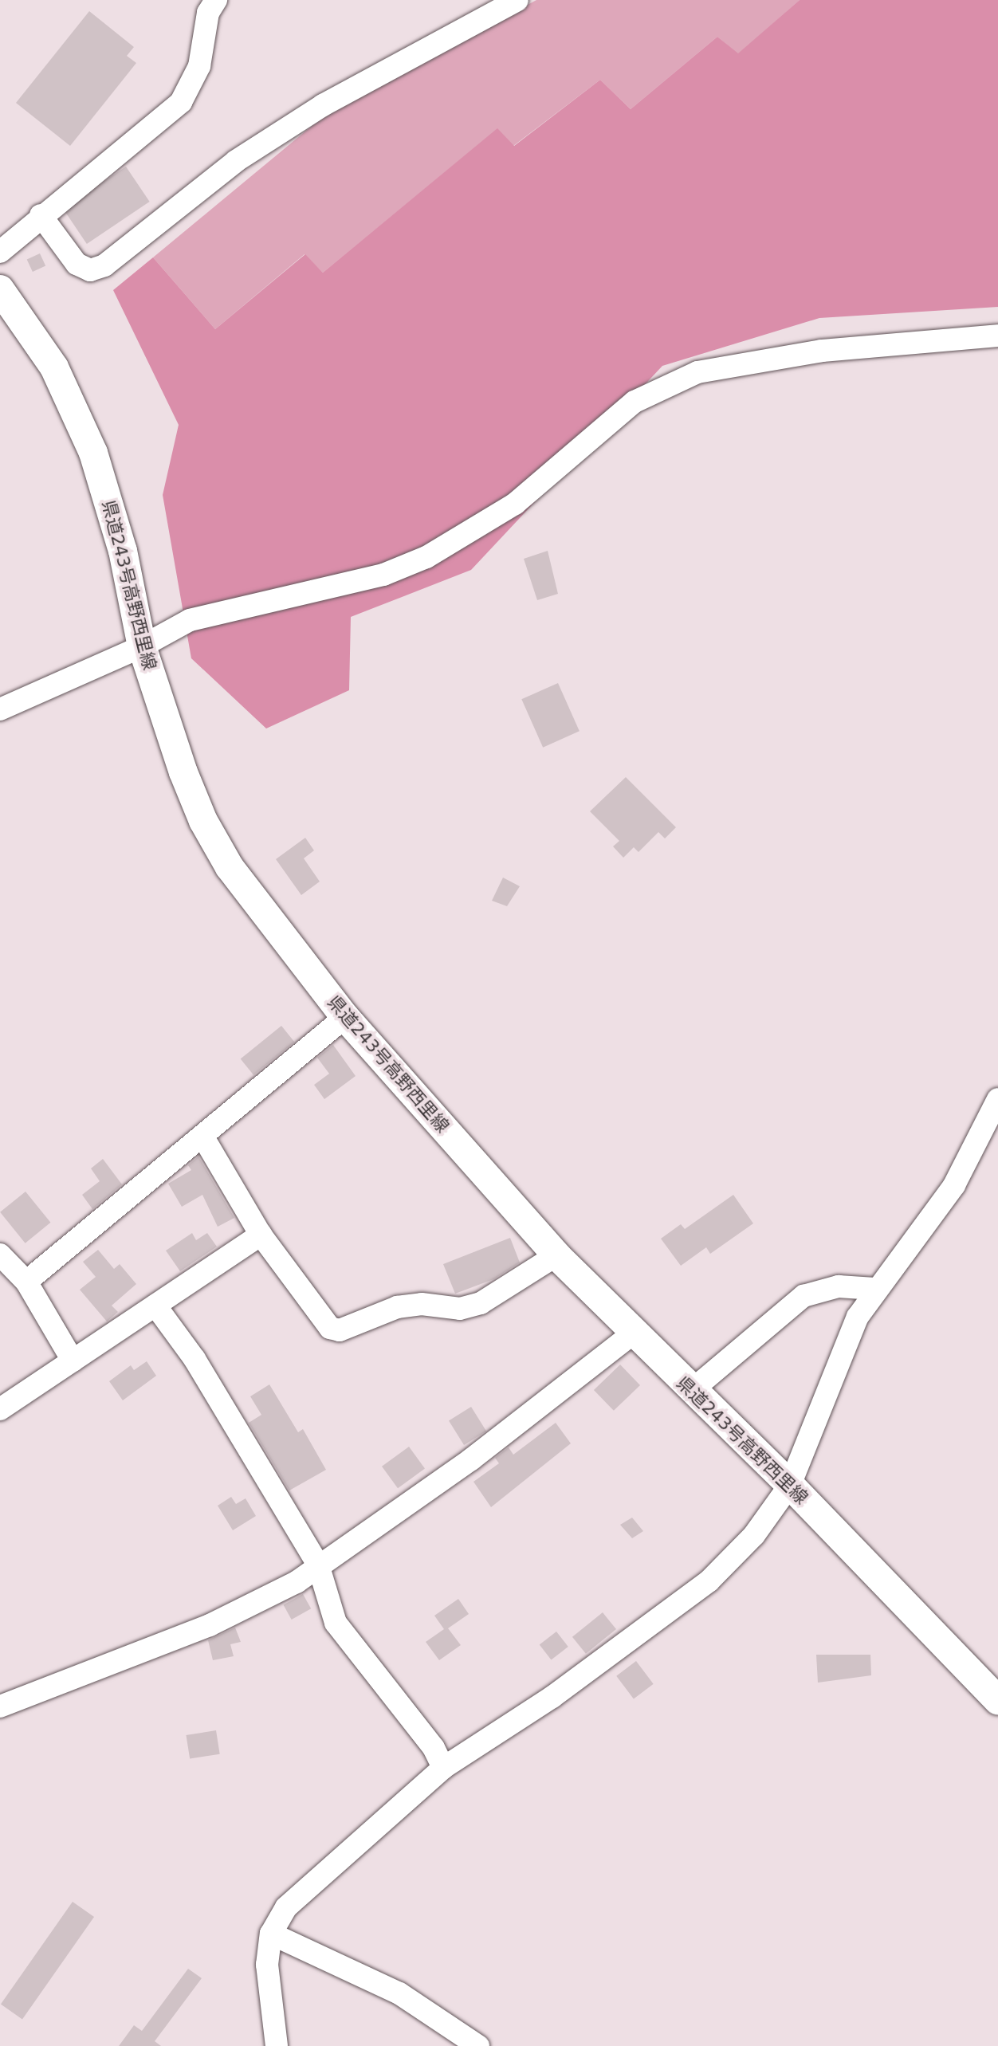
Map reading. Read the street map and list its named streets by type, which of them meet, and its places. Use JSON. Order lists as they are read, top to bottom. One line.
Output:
{"streets":{"main road":["県道243号高野西里線"]}}
